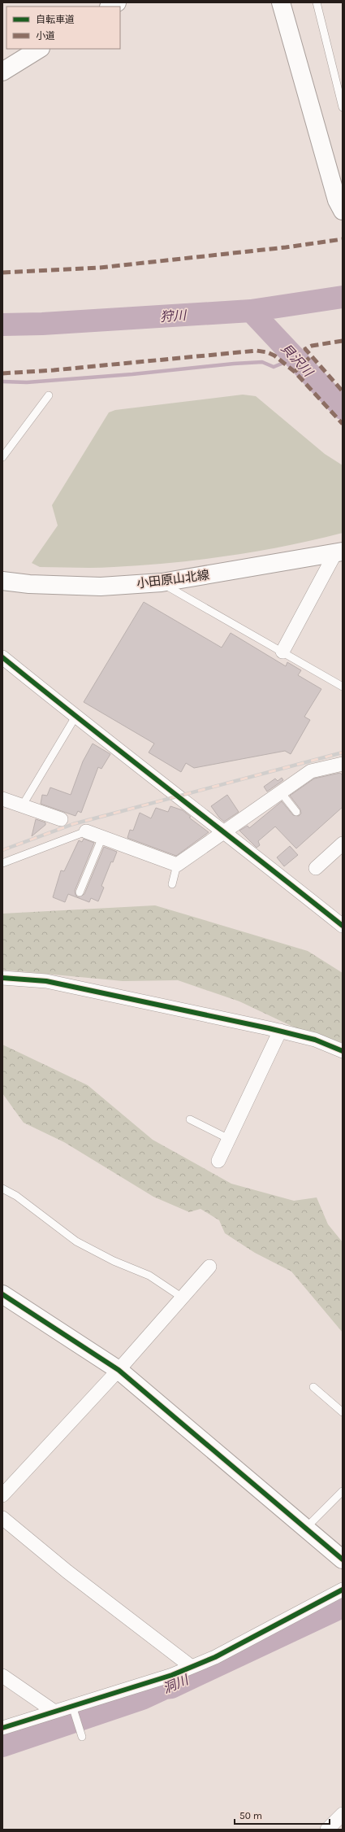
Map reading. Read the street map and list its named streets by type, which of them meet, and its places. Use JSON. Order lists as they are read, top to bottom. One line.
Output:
{"streets":{"street":["小田原山北線"]},"water":["狩川","貝沢川","洞川"],"legend":["自転車道","小道"],"scale_bar":"50 m"}
